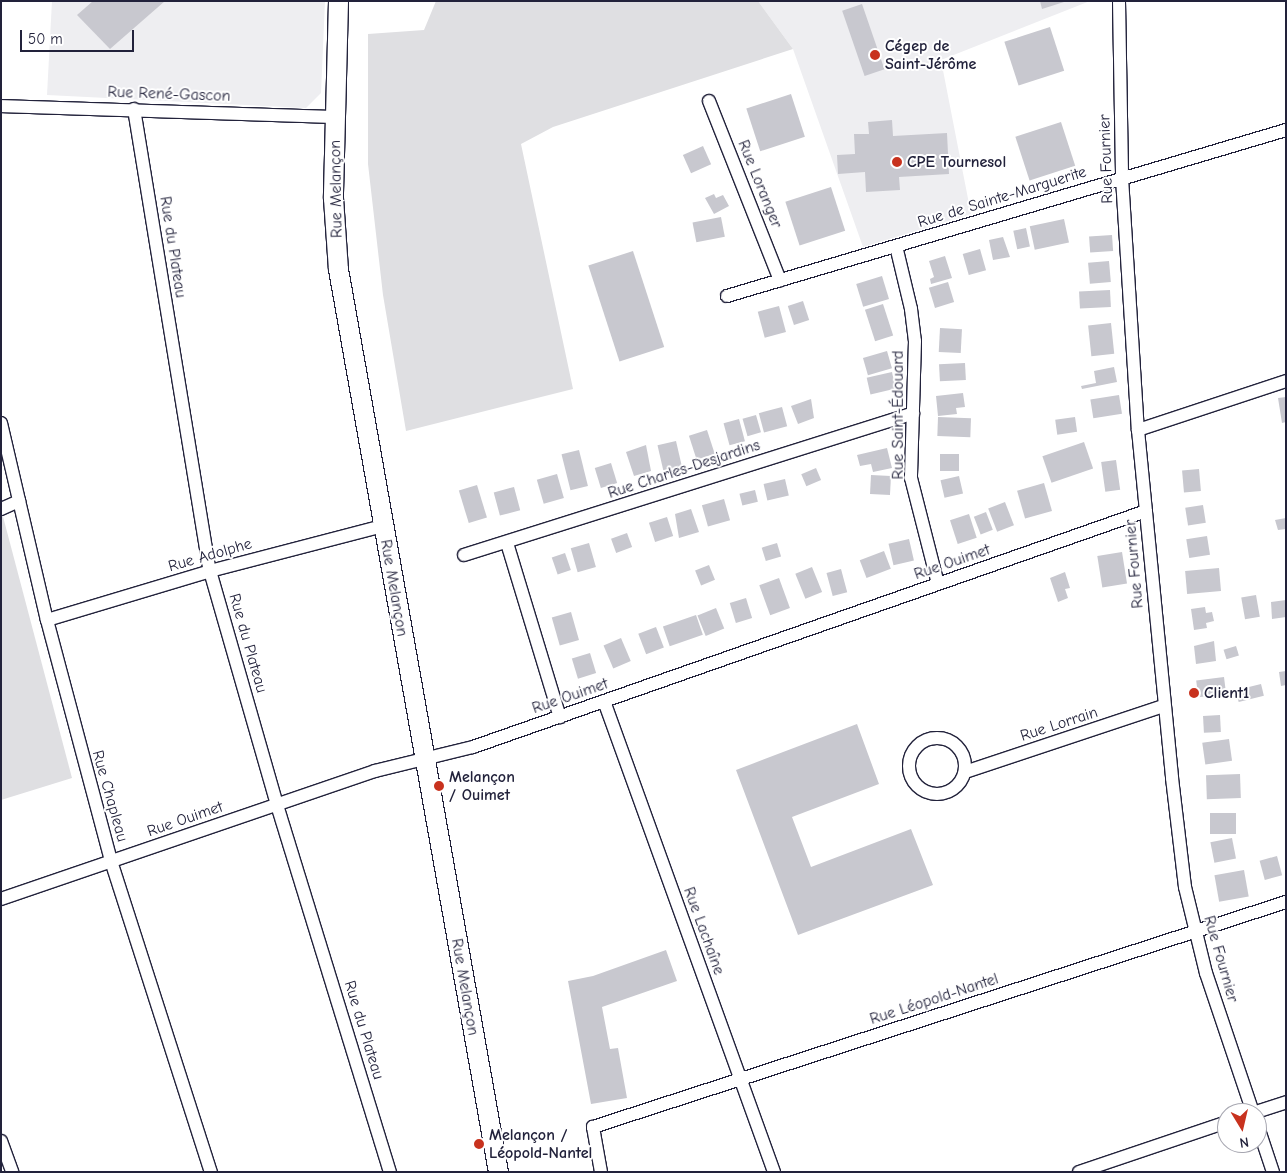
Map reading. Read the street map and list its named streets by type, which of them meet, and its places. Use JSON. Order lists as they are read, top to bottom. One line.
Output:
{"streets":{"street":["Rue René-Gascon","Rue Fournier","Rue Loranger","Rue Melançon","Rue de Sainte-Marguerite","Rue du Plateau","Rue Saint-Édouard","Rue Charles-Desjardins","Rue Adolphe","Rue Ouimet","Rue Lorrain","Rue Chapleau","Rue Lachaîne","Rue Léopold-Nantel"]},"crossings":[["Rue René-Gascon","Rue Melançon"],["Rue René-Gascon","Rue du Plateau"],["Rue Fournier","Rue de Sainte-Marguerite"],["Rue Fournier","Rue Ouimet"],["Rue Fournier","Rue Lorrain"],["Rue Fournier","Rue Léopold-Nantel"],["Rue Loranger","Rue de Sainte-Marguerite"],["Rue Melançon","Rue Adolphe"],["Rue Melançon","Rue Ouimet"],["Rue de Sainte-Marguerite","Rue Saint-Édouard"],["Rue du Plateau","Rue Adolphe"],["Rue du Plateau","Rue Ouimet"],["Rue Saint-Édouard","Rue Charles-Desjardins"],["Rue Saint-Édouard","Rue Ouimet"],["Rue Adolphe","Rue Chapleau"],["Rue Ouimet","Rue Chapleau"],["Rue Ouimet","Rue Lachaîne"],["Rue Lachaîne","Rue Léopold-Nantel"]],"places":["Cégep de Saint-Jérôme","CPE Tournesol","Client1","Melançon / Ouimet","Melançon / Léopold-Nantel"],"scale_bar":"50 m","north":"bottom"}
